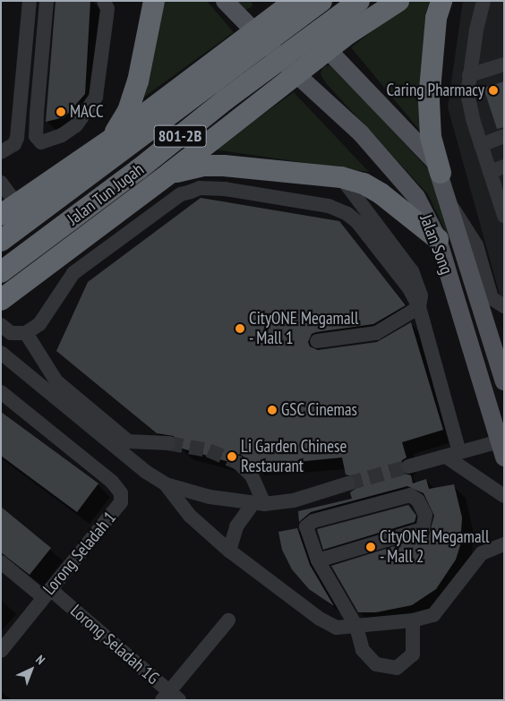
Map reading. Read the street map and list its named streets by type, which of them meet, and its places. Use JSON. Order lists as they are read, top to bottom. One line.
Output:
{"streets":{"highway":["801-2B","Jalan Tun Jugah"],"main road":["Jalan Song"],"street":["Lorong Seladah 1","Lorong Seladah 1G"]},"crossings":[["Lorong Seladah 1","Lorong Seladah 1G"]],"places":["Caring Pharmacy","MACC","CityONE Megamall - Mall 1","GSC Cinemas","Li Garden Chinese Restaurant","CityONE Megamall - Mall 2"],"north":"top right"}
